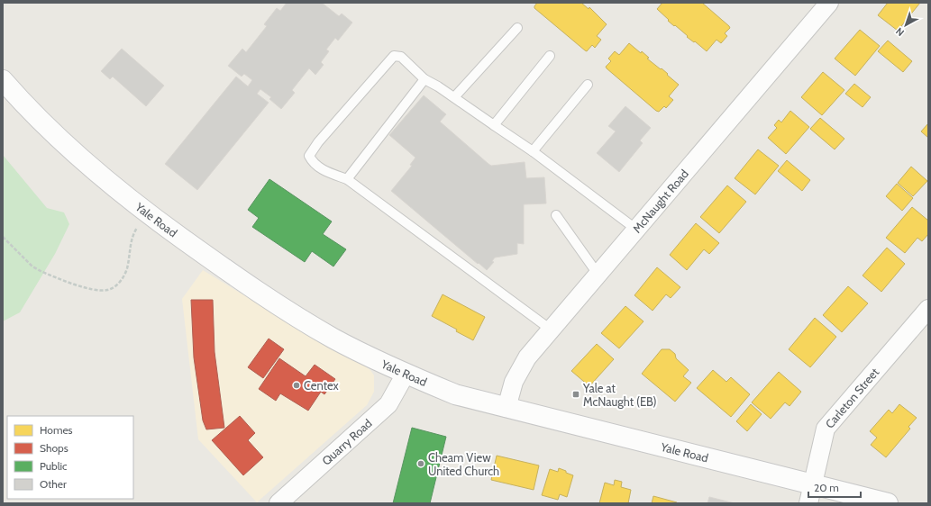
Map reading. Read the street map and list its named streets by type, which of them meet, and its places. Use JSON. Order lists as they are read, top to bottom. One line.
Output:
{"streets":{"main road":["Yale Road"],"street":["McNaught Road","Carleton Street","Quarry Road"]},"crossings":[["McNaught Road","Yale Road"],["Yale Road","Carleton Street"],["Yale Road","Quarry Road"]],"places":{"other":["Centex","Cheam View United Church"],"transit":["Yale at McNaught (EB)"]},"legend":["Homes","Shops","Public","Other"],"scale_bar":"20 m","north":"bottom left"}
